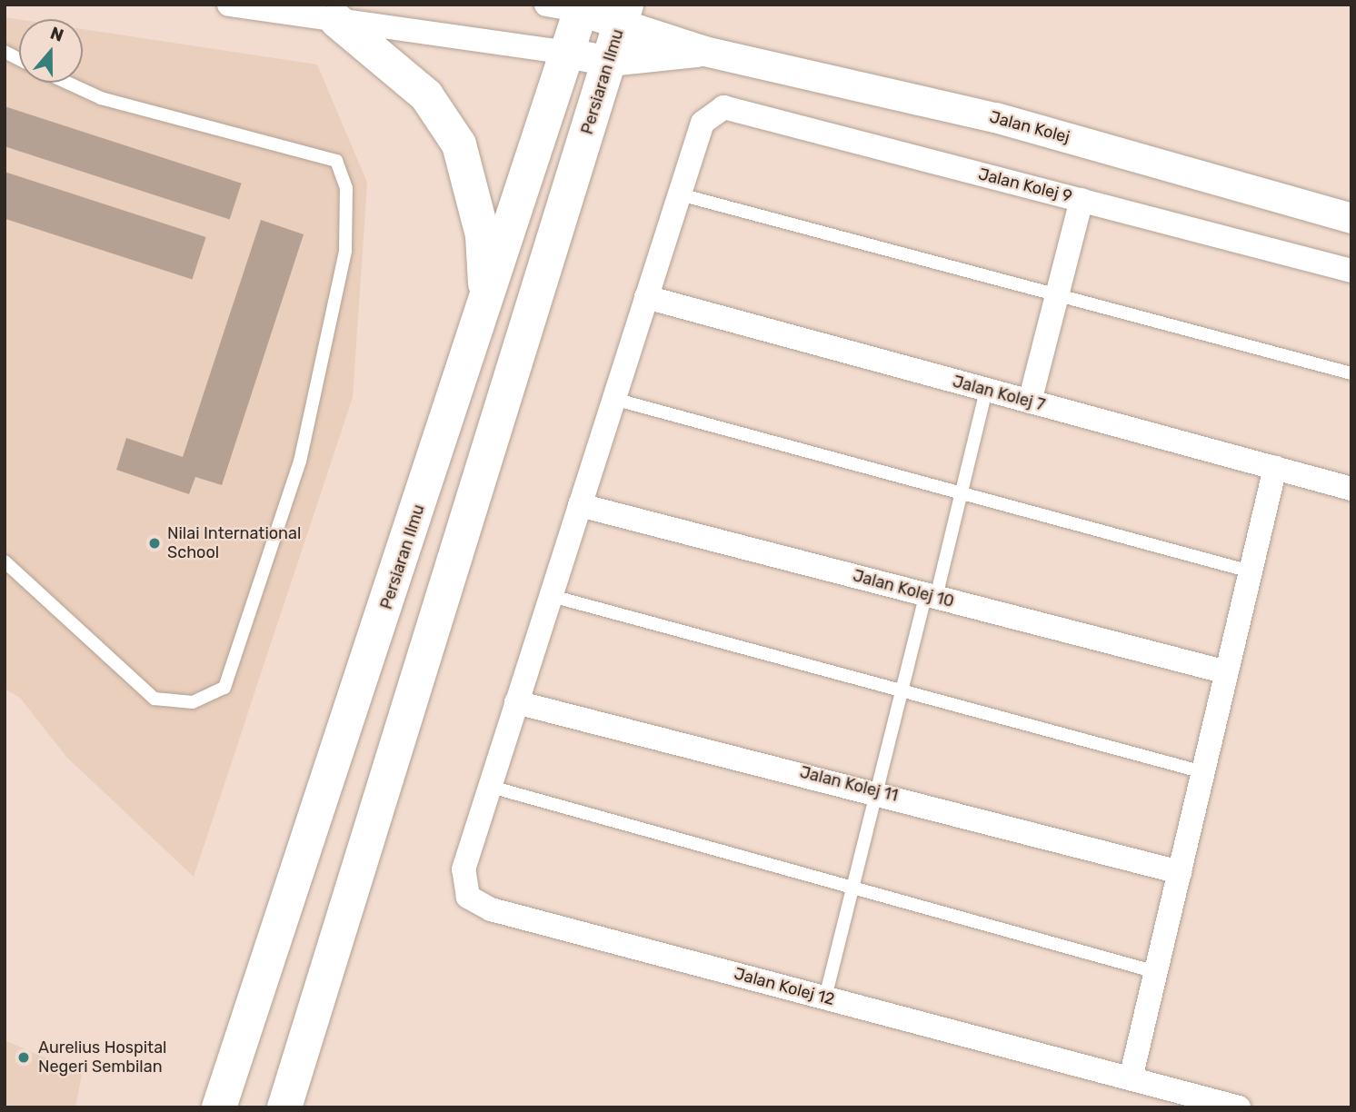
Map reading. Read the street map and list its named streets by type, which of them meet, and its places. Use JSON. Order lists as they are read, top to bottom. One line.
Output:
{"streets":{"main road":["Persiaran Ilmu"],"street":["Jalan Kolej","Jalan Kolej 9","Jalan Kolej 7","Jalan Kolej 10","Jalan Kolej 11","Jalan Kolej 12"]},"places":["Nilai International School","Aurelius Hospital Negeri Sembilan"],"north":"top"}
